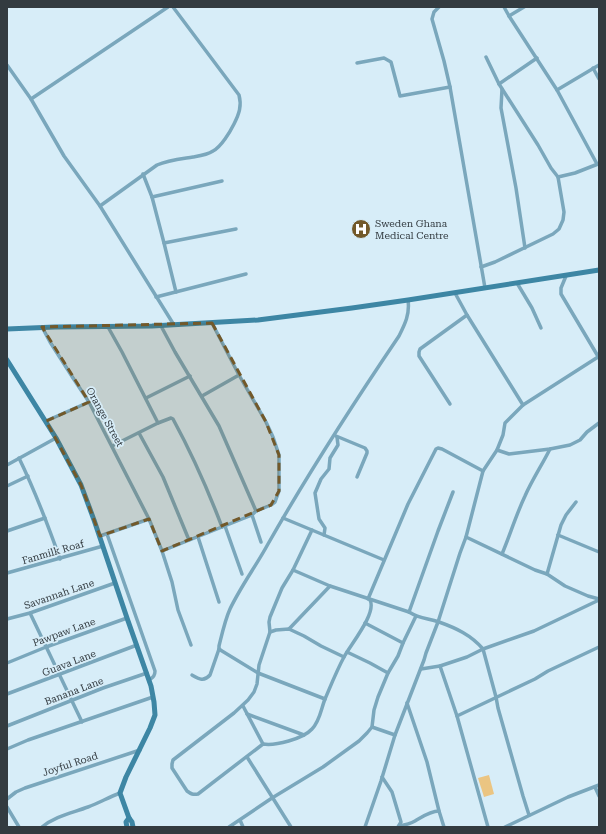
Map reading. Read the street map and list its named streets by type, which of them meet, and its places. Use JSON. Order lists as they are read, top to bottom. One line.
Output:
{"streets":{"street":["Orange Street","Fanmilk Roaf","Savannah Lane","Pawpaw Lane","Guava Lane","Banana Lane","Joyful Road"]},"places":{"hospital":["Sweden Ghana Medical Centre"]}}
